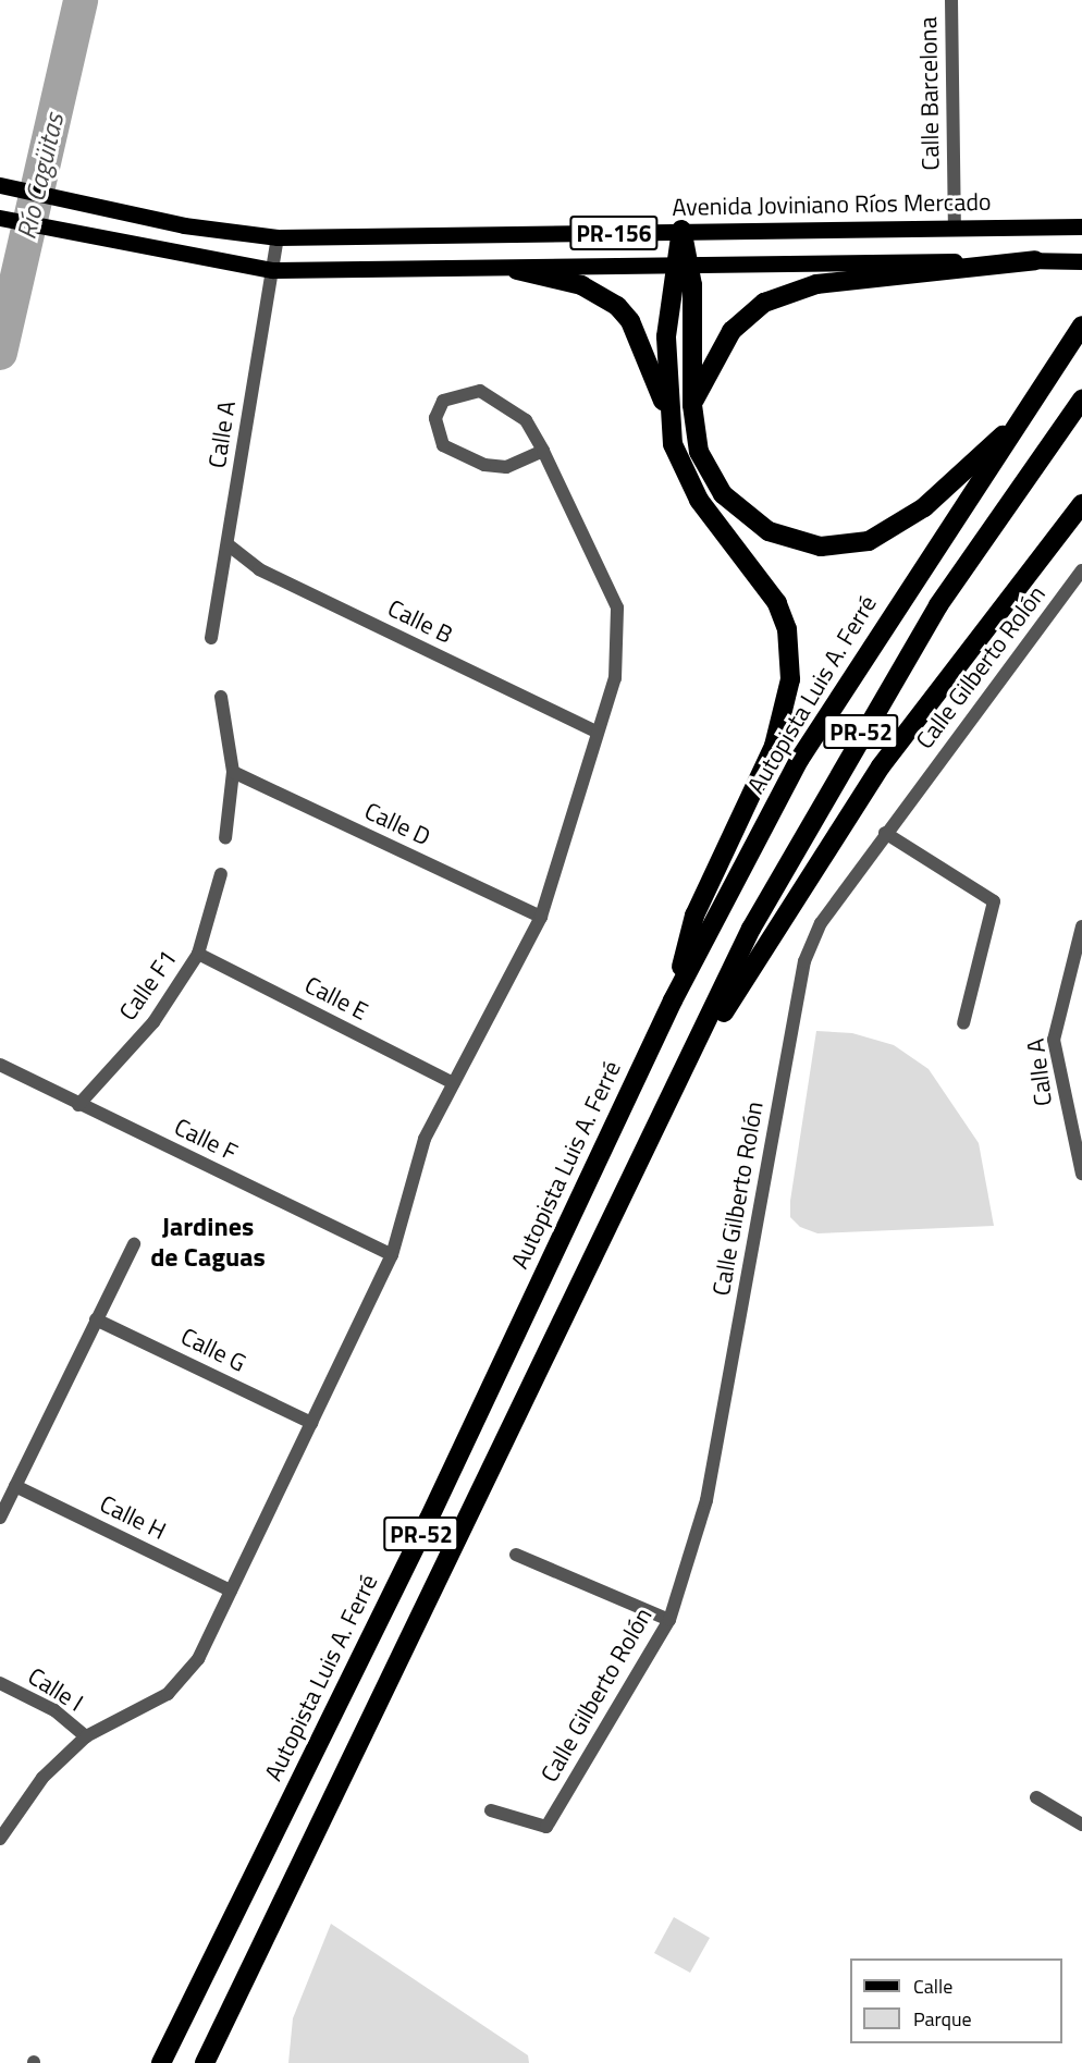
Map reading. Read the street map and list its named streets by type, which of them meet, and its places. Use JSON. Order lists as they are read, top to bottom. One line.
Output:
{"streets":{"highway":["Autopista Luis A. Ferré","PR-52"],"main road":["Avenida Joviniano Ríos Mercado","PR-156"],"street":["Calle Barcelona","Calle A","Calle B","Calle Gilberto Rolón","Calle D","Calle F1","Calle E","Calle F","Calle G","Calle H","Calle I"]},"crossings":[["Calle Barcelona","Avenida Joviniano Ríos Mercado"],["Avenida Joviniano Ríos Mercado","Calle A"],["PR-156","Calle A"],["Calle A","Calle B"],["Calle F1","Calle E"],["Calle F1","Calle F"]],"districts":["Jardines de Caguas"],"water":["Río Cagüitas"],"legend":["Calle","Parque"]}
